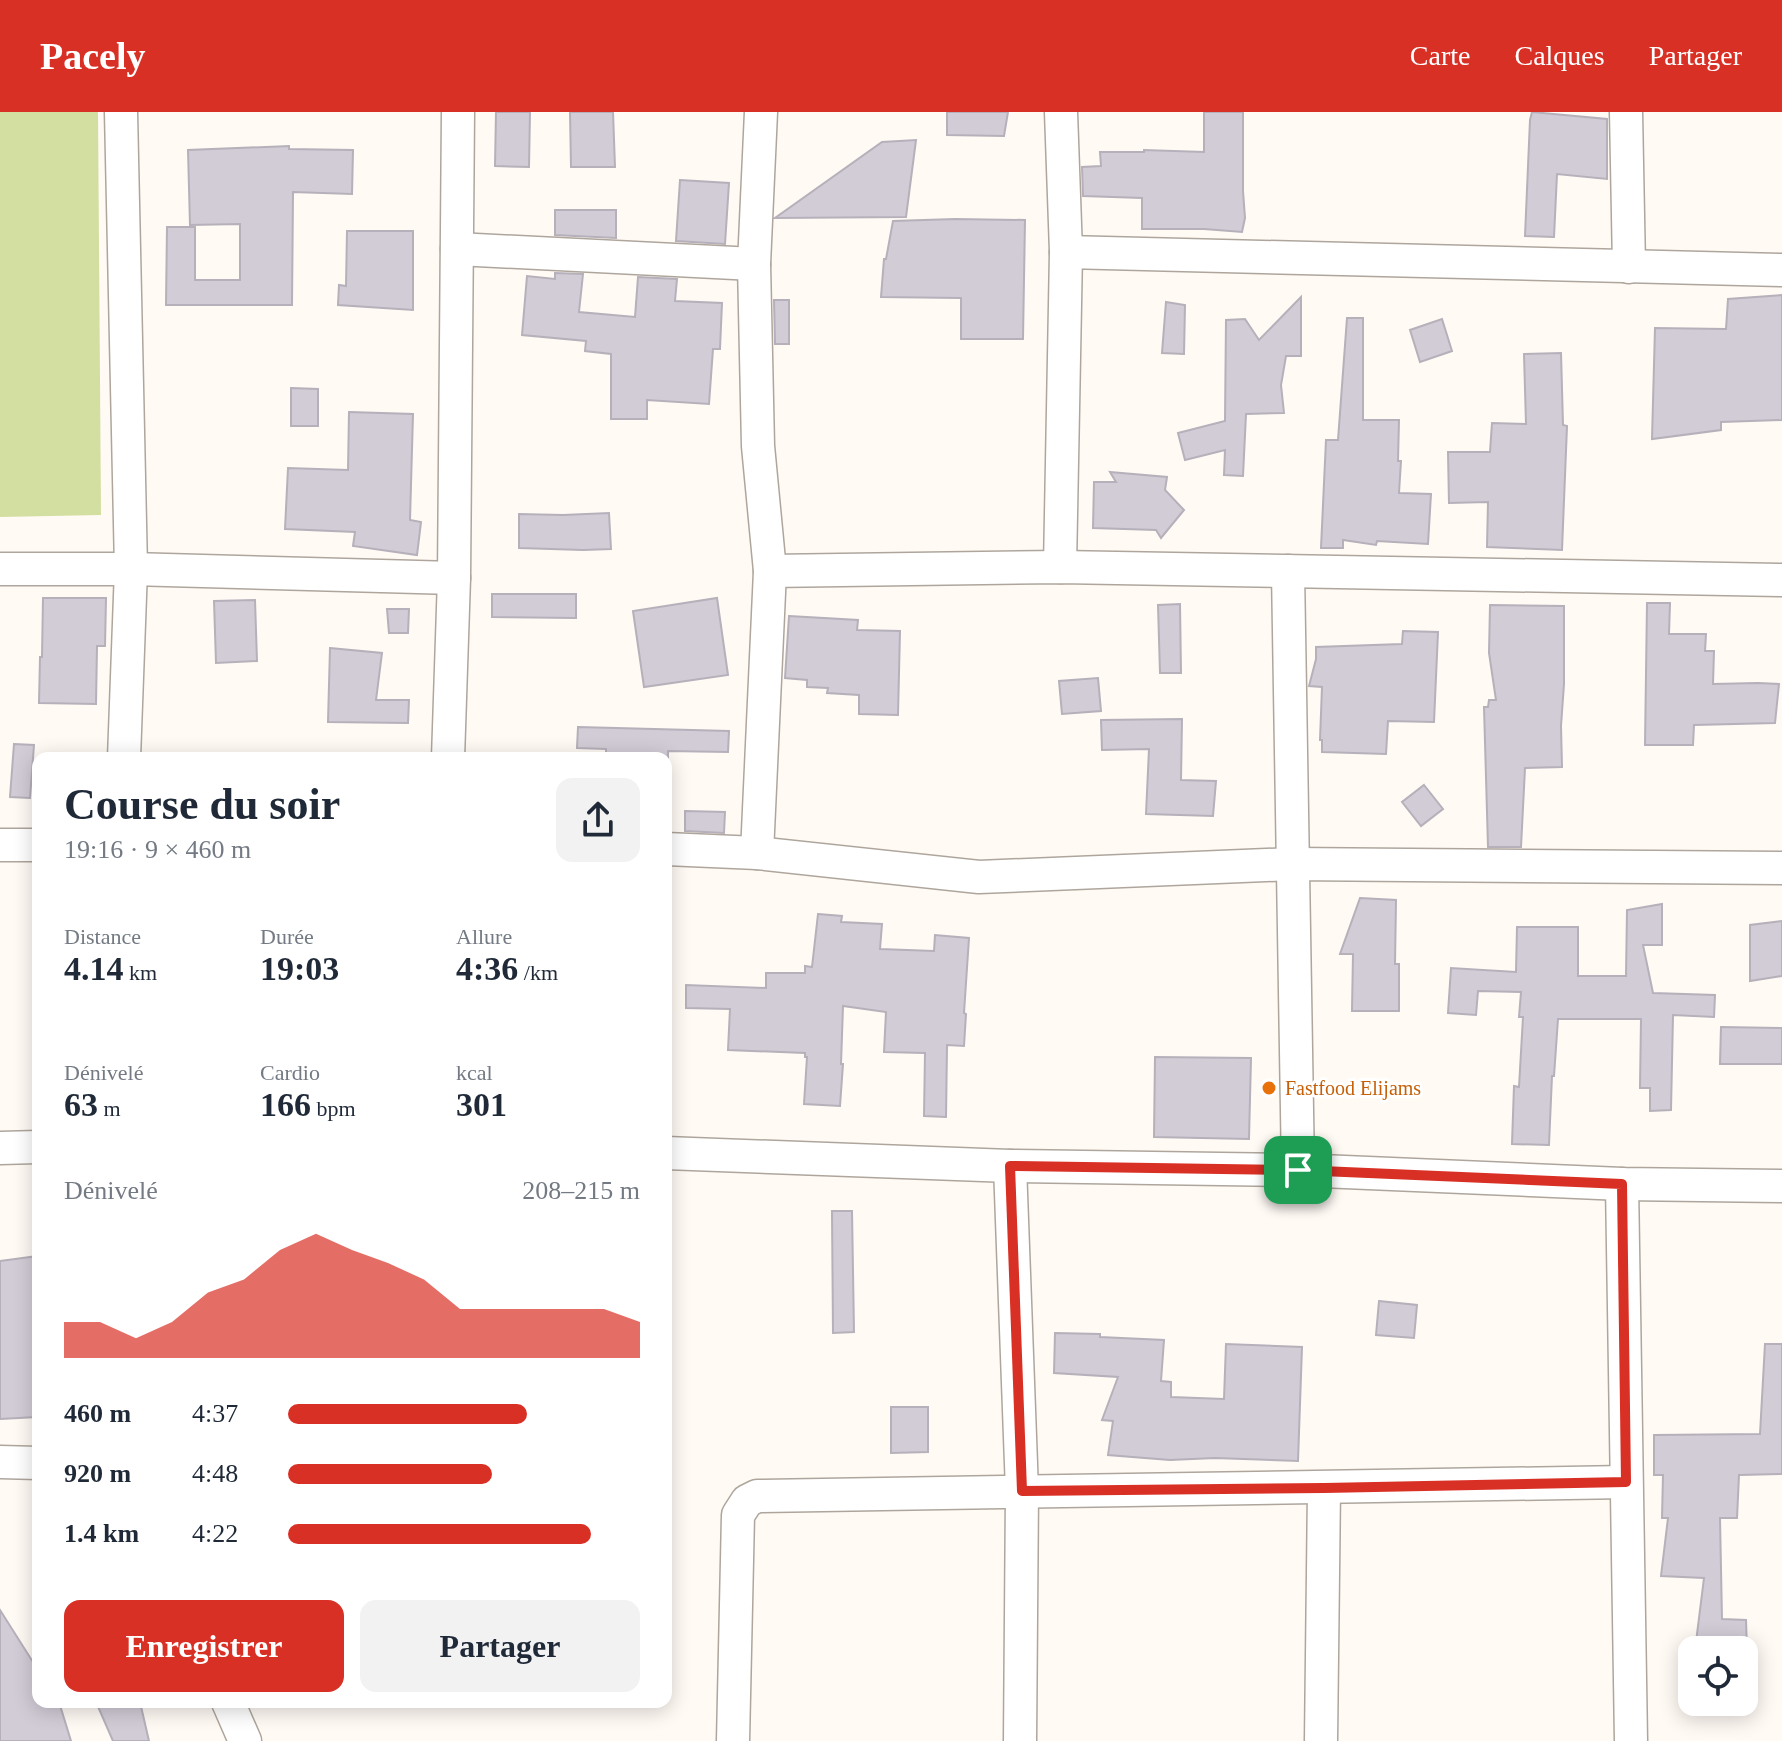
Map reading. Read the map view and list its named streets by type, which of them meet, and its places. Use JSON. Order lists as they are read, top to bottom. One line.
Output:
{"places":["Fastfood Elijams"],"page":{"header":"Pacely","nav":["Carte","Calques","Partager"],"heading":["Course du soir","19:16 · 9 × 460 m"],"stats":[["Distance","4.14 km"],["Durée","19:03"],["Allure","4:36 /km"],["Dénivelé","63 m"],["Cardio","166 bpm"],["kcal","301"]],"chart":["Dénivelé","208–215 m"],"list":[{"name":"460 m","note":"4:37"},{"name":"920 m","note":"4:48"},{"name":"1.4 km","note":"4:22"}],"buttons":["Enregistrer","Partager"]}}
